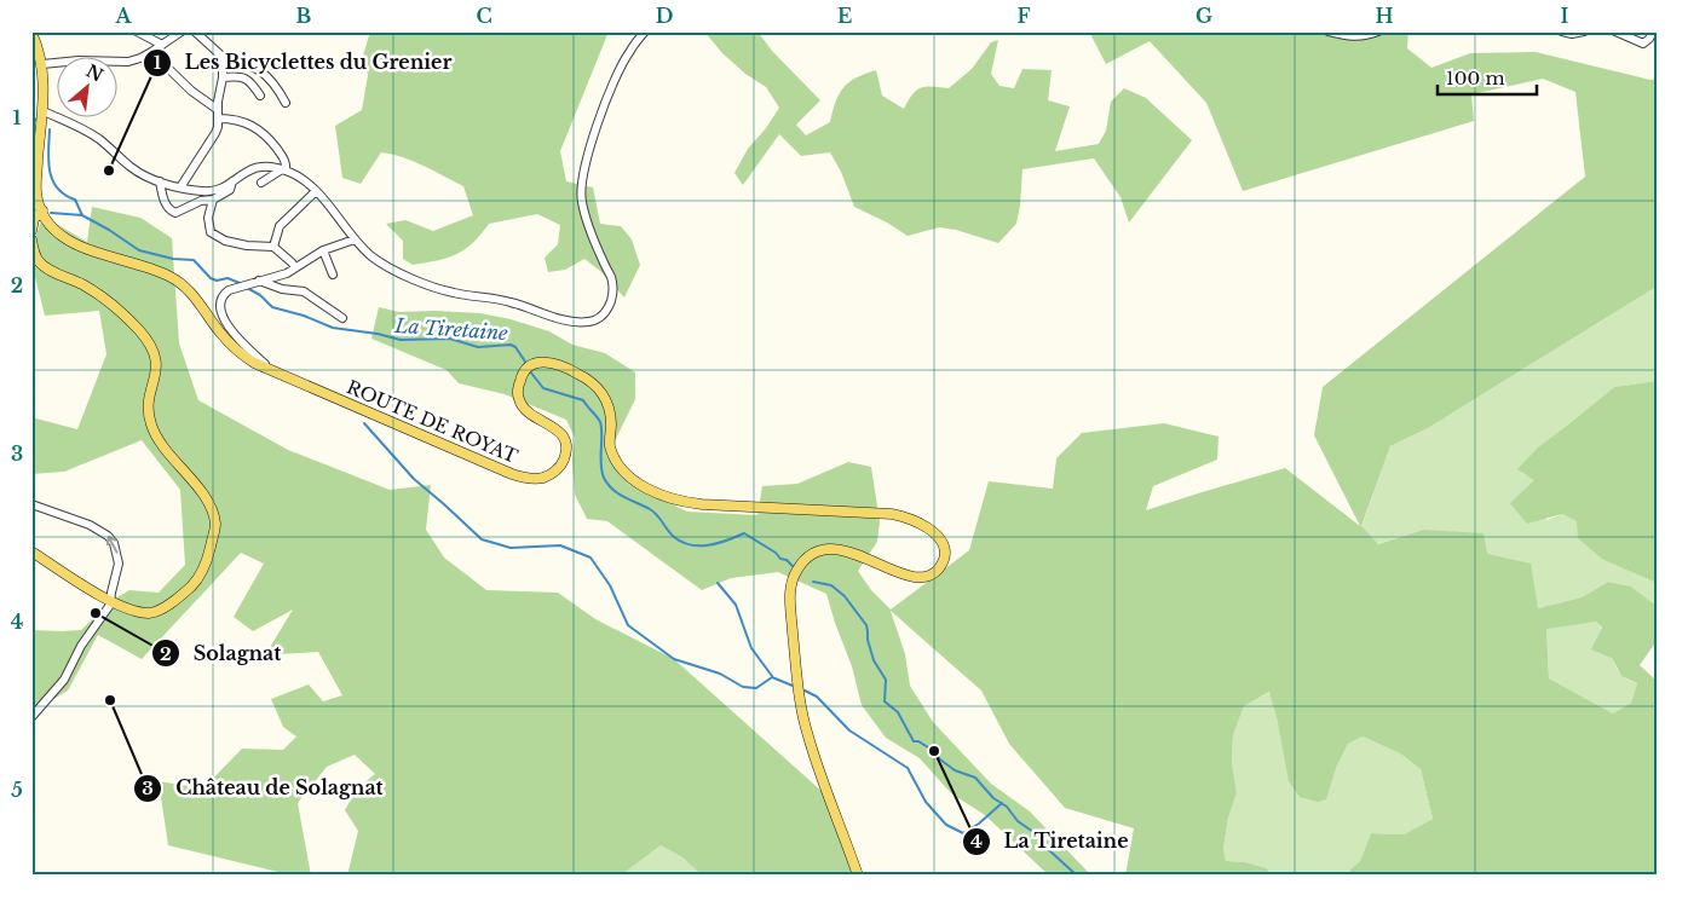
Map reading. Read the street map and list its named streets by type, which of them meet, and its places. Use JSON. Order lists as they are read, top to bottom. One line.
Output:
{"streets":{"main road":["ROUTE DE ROYAT"]},"water":["La Tiretaine"],"places":["Les Bicyclettes du Grenier","Solagnat","Château de Solagnat","La Tiretaine"],"scale_bar":"100 m","north":"top right","grid":{"columns":["A","B","C","D","E","F","G","H","I"],"rows":["1","2","3","4","5"]}}
